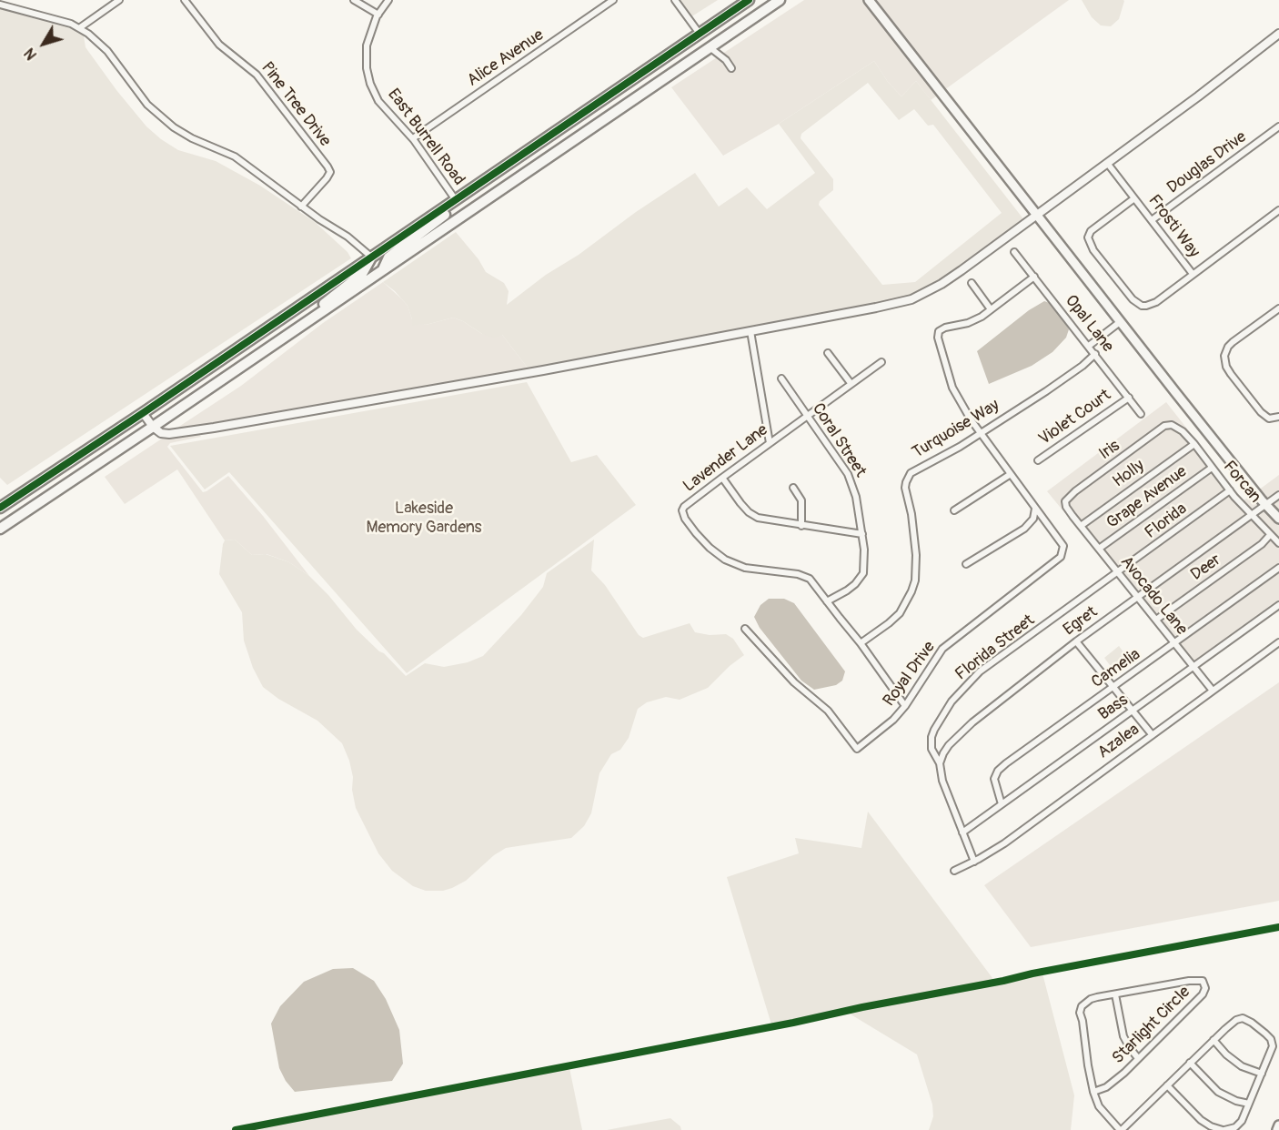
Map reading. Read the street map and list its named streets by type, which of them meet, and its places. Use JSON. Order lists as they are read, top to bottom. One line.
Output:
{"streets":{"street":["Alice Avenue","Pine Tree Drive","East Burrell Road","Douglas Drive","Frosti Way","Opal Lane","Violet Court","Turquoise Way","Coral Street","Iris","Lavender Lane","Holly","Forcan","Grape Avenue","Florida","Deer","Avocado Lane","Egret","Florida Street","Camelia","Royal Drive","Bass","Azalea","Starlight Circle"]},"crossings":[["Alice Avenue","East Burrell Road"],["Douglas Drive","Frosti Way"],["Opal Lane","Violet Court"],["Opal Lane","Turquoise Way"],["Turquoise Way","Lavender Lane"],["Turquoise Way","Royal Drive"],["Coral Street","Lavender Lane"],["Iris","Forcan"],["Iris","Avocado Lane"],["Lavender Lane","Royal Drive"],["Holly","Forcan"],["Holly","Avocado Lane"],["Forcan","Grape Avenue"],["Forcan","Florida"],["Forcan","Deer"],["Forcan","Egret"],["Grape Avenue","Avocado Lane"],["Florida","Avocado Lane"],["Florida","Florida Street"],["Deer","Avocado Lane"],["Avocado Lane","Egret"],["Avocado Lane","Florida Street"],["Avocado Lane","Camelia"],["Avocado Lane","Bass"],["Avocado Lane","Azalea"],["Egret","Florida Street"],["Florida Street","Bass"],["Florida Street","Azalea"],["Camelia","Bass"]],"parks":["Lakeside Memory Gardens"],"north":"bottom left"}
